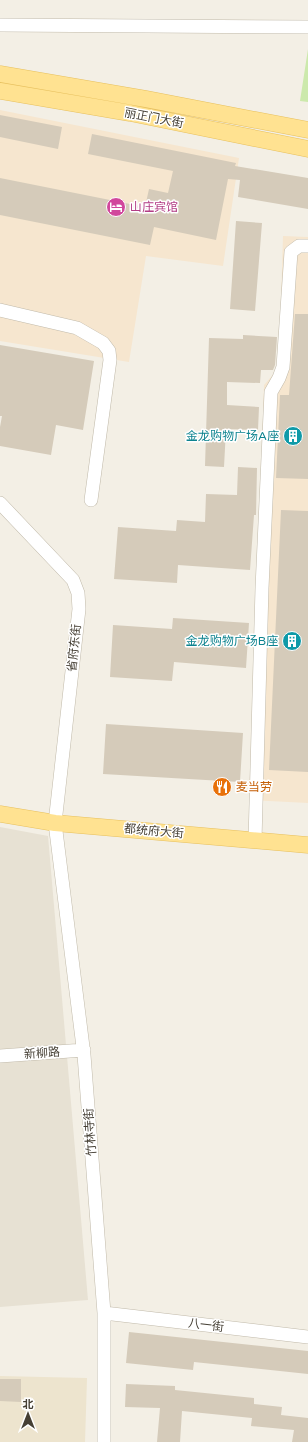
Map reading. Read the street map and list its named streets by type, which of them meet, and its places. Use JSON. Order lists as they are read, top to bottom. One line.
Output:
{"streets":{"main road":["丽正门大街","都统府大街"],"street":["省府东街","新柳路","竹林寺街","八一街"]},"crossings":[["省府东街","都统府大街"],["省府东街","竹林寺街"],["都统府大街","竹林寺街"],["新柳路","竹林寺街"],["竹林寺街","八一街"]],"places":{"hotel":["山庄宾馆"],"building":["金龙购物广场A座","金龙购物广场B座"],"restaurant":["麦当劳"]},"north":"top"}
